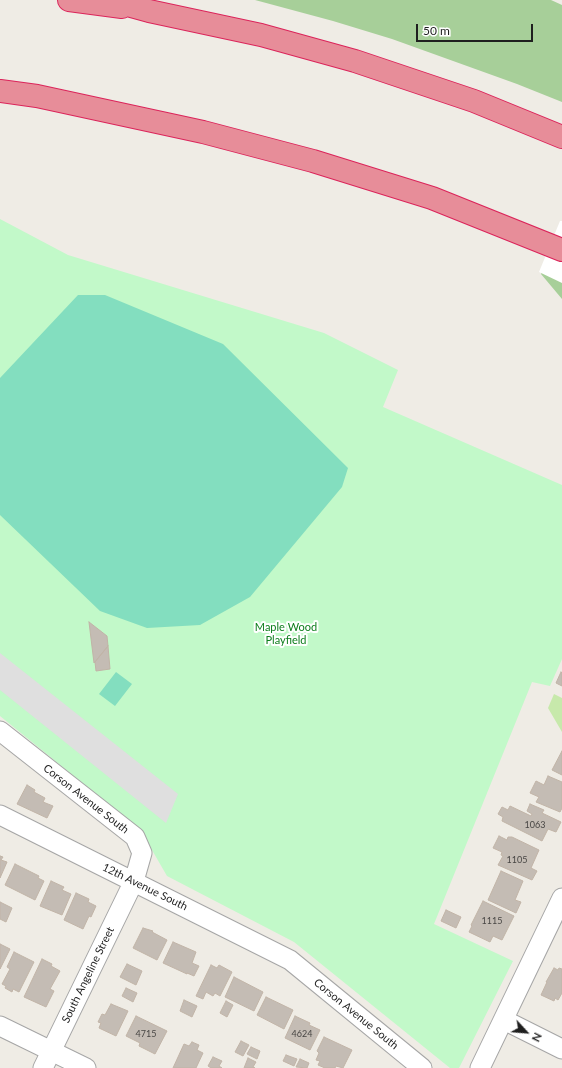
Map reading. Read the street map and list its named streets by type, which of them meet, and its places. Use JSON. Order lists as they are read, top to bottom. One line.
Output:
{"streets":{"street":["Corson Avenue South","12th Avenue South","South Angeline Street"]},"crossings":[["Corson Avenue South","12th Avenue South"],["Corson Avenue South","South Angeline Street"],["12th Avenue South","South Angeline Street"]],"parks":["Maple Wood Playfield"],"house_numbers":["1063","1105","1115","4715","4624"],"scale_bar":"50 m","north":"bottom right"}
